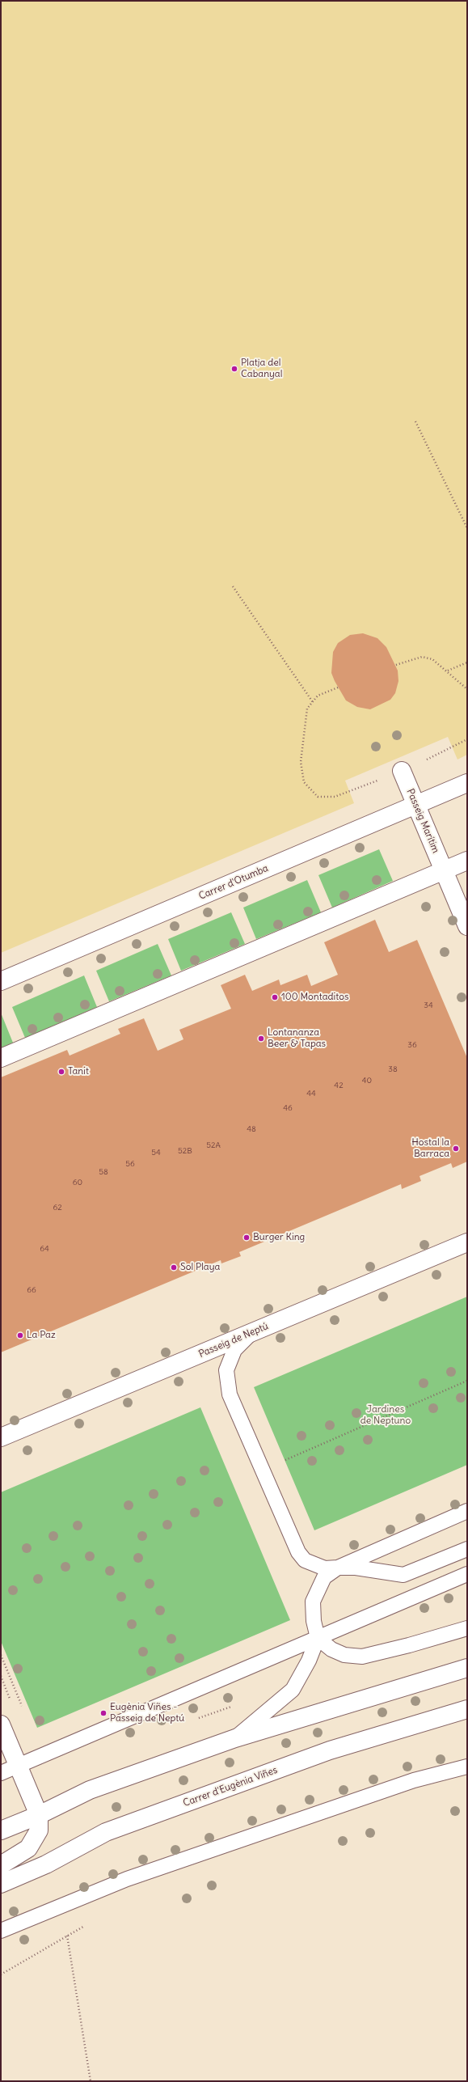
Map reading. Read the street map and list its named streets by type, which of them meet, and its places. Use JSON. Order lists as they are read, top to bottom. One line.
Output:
{"streets":{"street":["Passeig Marítim","Carrer d'Otumba","Passeig de Neptú","Carrer d'Eugènia Viñes"]},"crossings":[["Passeig Marítim","Carrer d'Otumba"]],"parks":["Jardines de Neptuno"],"places":["Platja del Cabanyal","100 Montaditos","Lontananza Beer & Tapas","Tanit","Hostal la Barraca","Burger King","Sol Playa","La Paz","Eugènia Viñes - Passeig de Neptú"],"house_numbers":["34","36","38","40","42","44","46","48","52A","52B","54","56","58","60","62","64","66"]}
